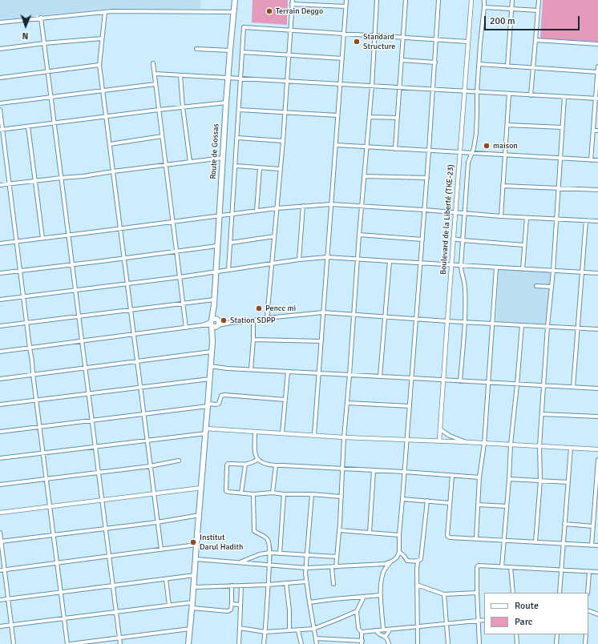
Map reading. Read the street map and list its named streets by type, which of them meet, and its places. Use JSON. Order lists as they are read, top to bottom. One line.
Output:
{"streets":{"main road":["Route de Gossas"],"street":["Boulevard de la Liberté (TKE-23)"]},"places":["Terrain Deggo","Standard Structure","maison","Pencc mi","Station SDPP","Institut Darul Hadith"],"legend":["Route","Parc"],"scale_bar":"200 m","north":"bottom"}
